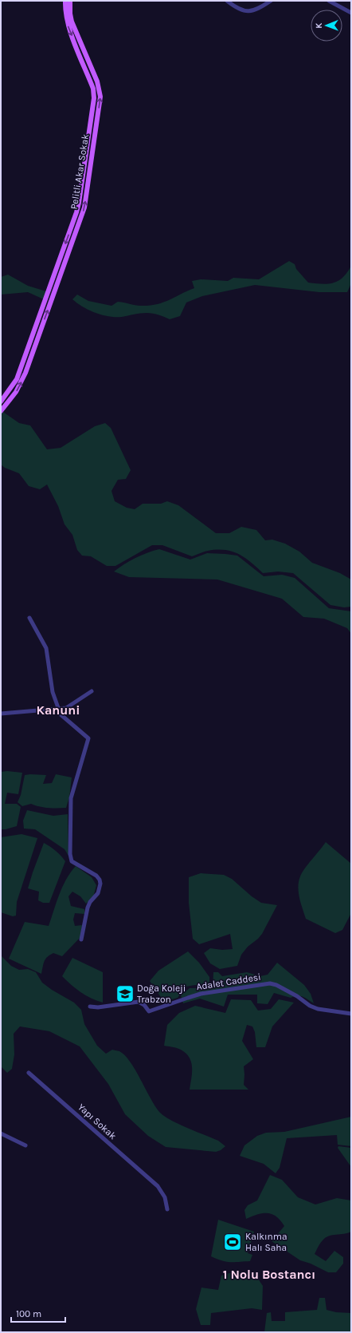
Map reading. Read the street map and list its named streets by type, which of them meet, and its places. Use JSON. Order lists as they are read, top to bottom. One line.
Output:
{"streets":{"main road":["Pelitli Akar Sokak"],"street":["Adalet Caddesi","Yapı Sokak"]},"districts":["Kanuni","1 Nolu Bostancı"],"places":{"school or university":["Doğa Koleji Trabzon"],"sports":["Kalkınma Halı Saha"]},"scale_bar":"100 m","north":"left"}
